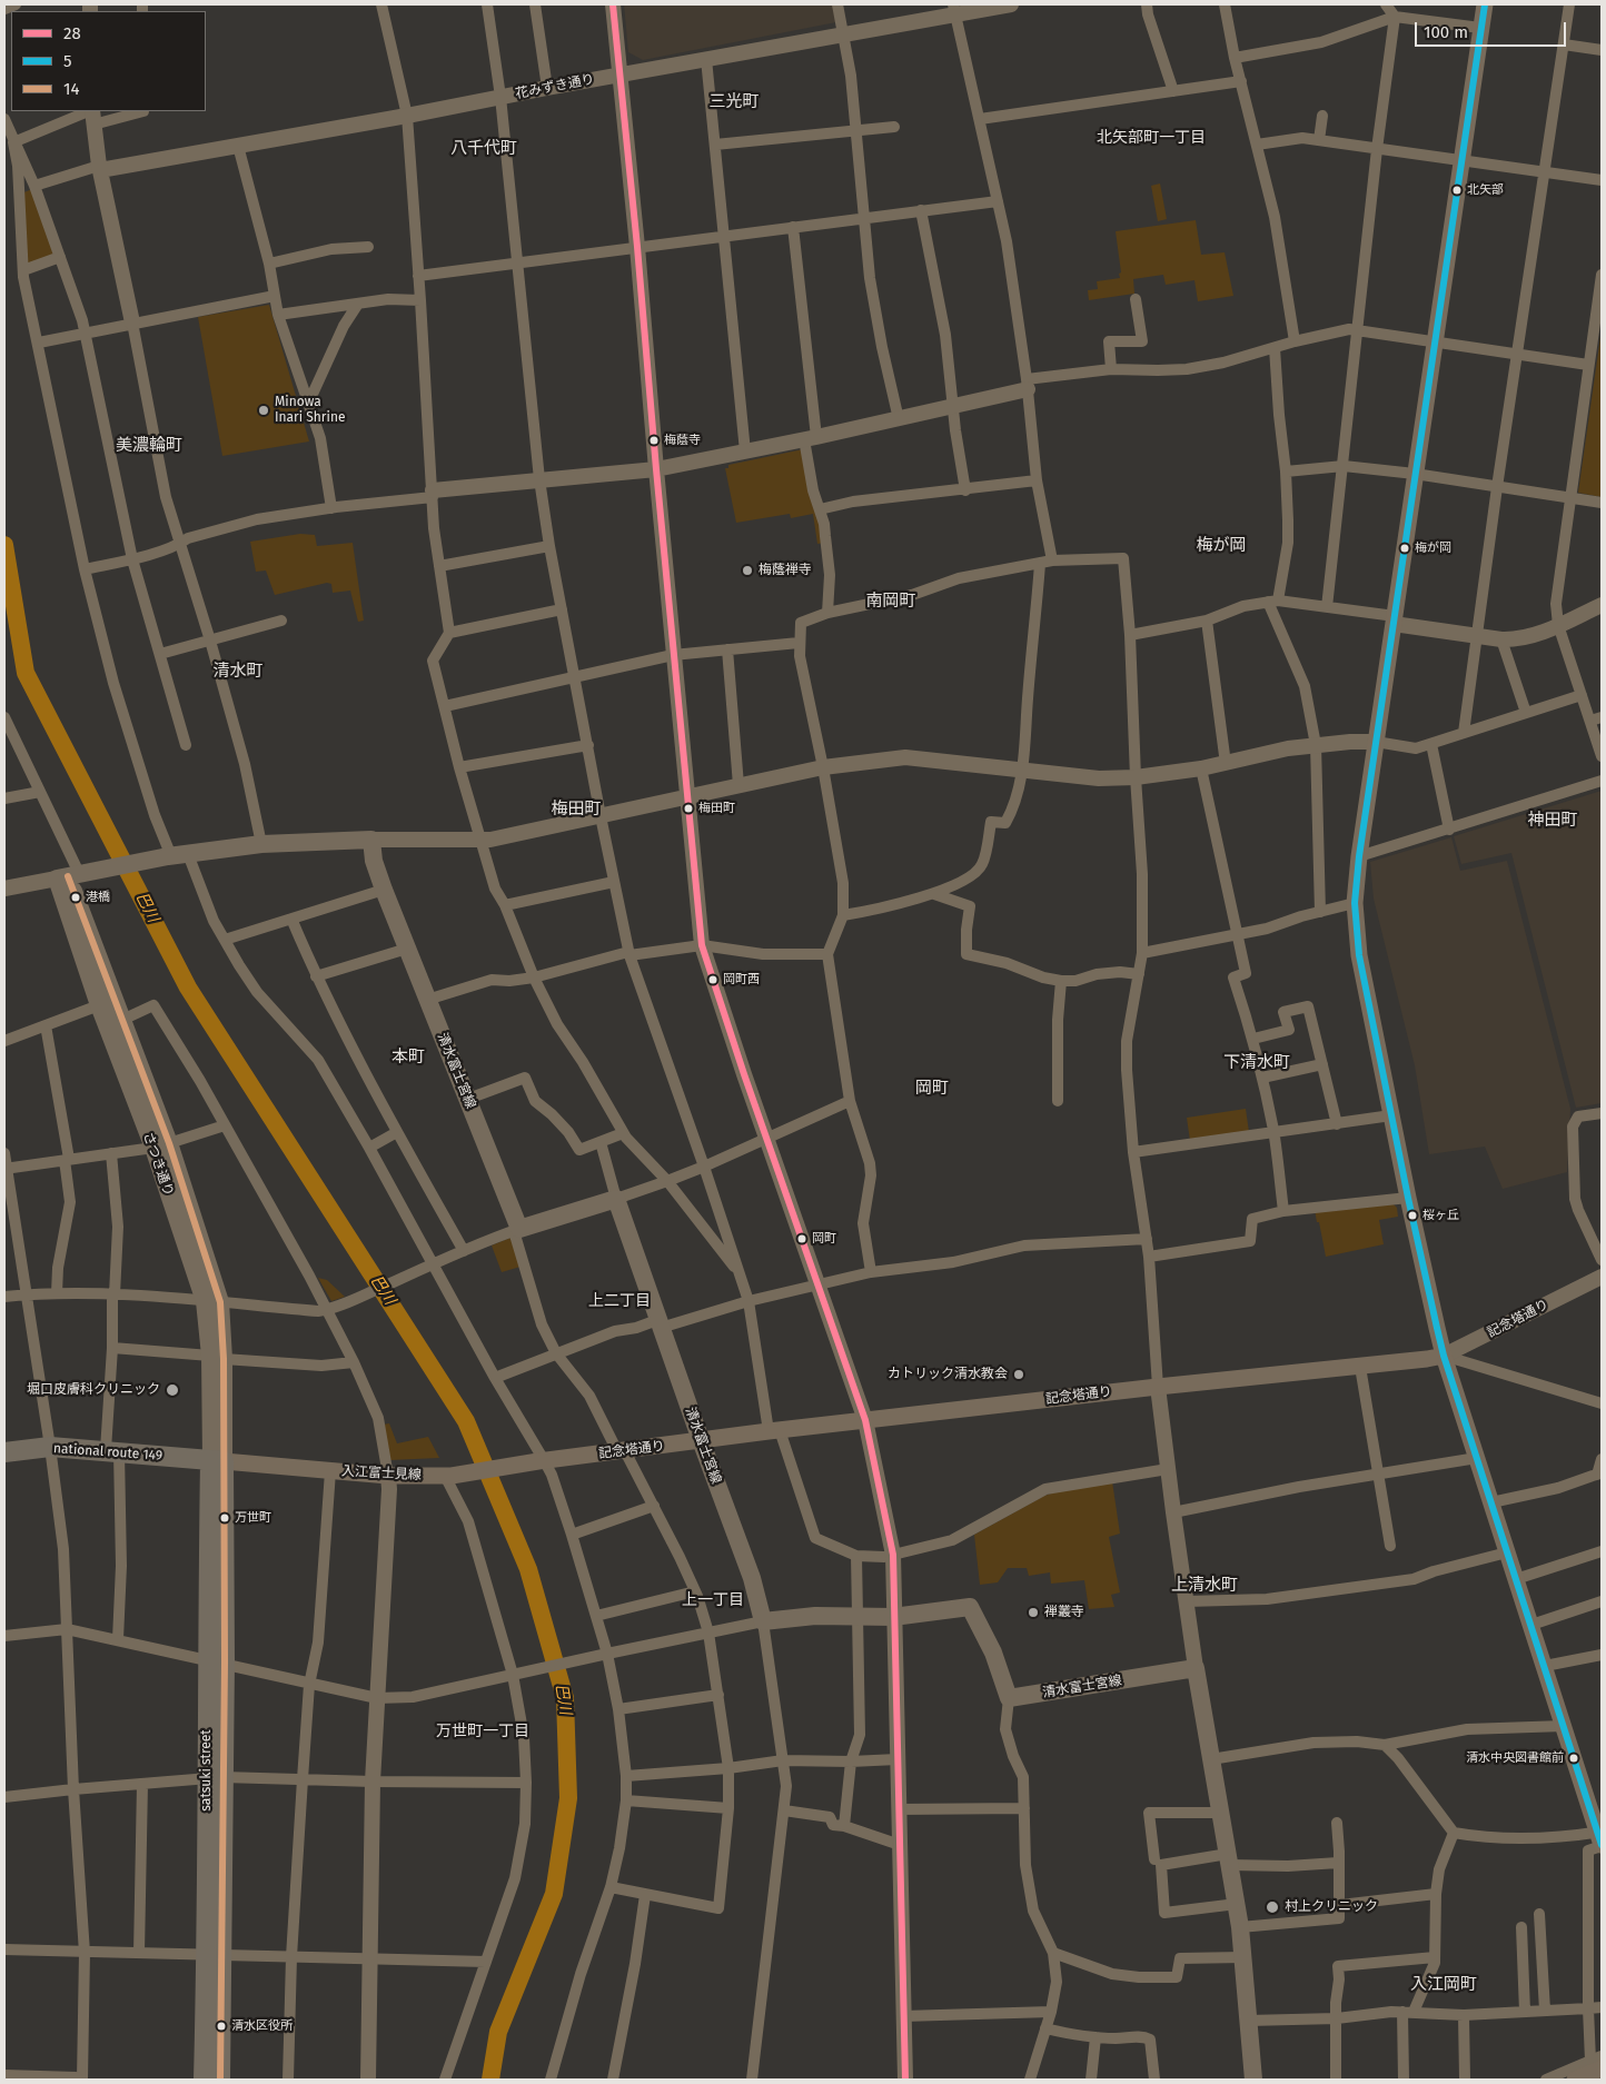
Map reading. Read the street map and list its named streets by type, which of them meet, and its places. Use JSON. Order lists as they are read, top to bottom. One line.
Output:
{"streets":{"highway":["national route 149","satsuki street"],"main road":["清水富士宮線","さつき通り","記念塔通り","入江富士見線"],"street":["花みずき通り"]},"crossings":[["清水富士宮線","記念塔通り"],["さつき通り","national route 149"],["さつき通り","入江富士見線"],["さつき通り","satsuki street"],["記念塔通り","入江富士見線"],["national route 149","入江富士見線"],["national route 149","satsuki street"],["入江富士見線","satsuki street"]],"districts":["三光町","北矢部町一丁目","八千代町","美濃輪町","梅が岡","南岡町","清水町","梅田町","神田町","本町","下清水町","岡町","上二丁目","上清水町","上一丁目","万世町一丁目","入江岡町"],"water":["巴川"],"places":["北矢部","Minowa Inari Shrine","梅蔭寺","梅が岡","梅蔭禅寺","梅田町","港橋","岡町西","桜ヶ丘","岡町","カトリック清水教会","堀口皮膚科クリニック","万世町","禅叢寺","清水中央図書館前","村上クリニック","清水区役所"],"lines":["transit line 28","transit line 5","transit line 14"],"legend":["28","5","14"],"scale_bar":"100 m"}
